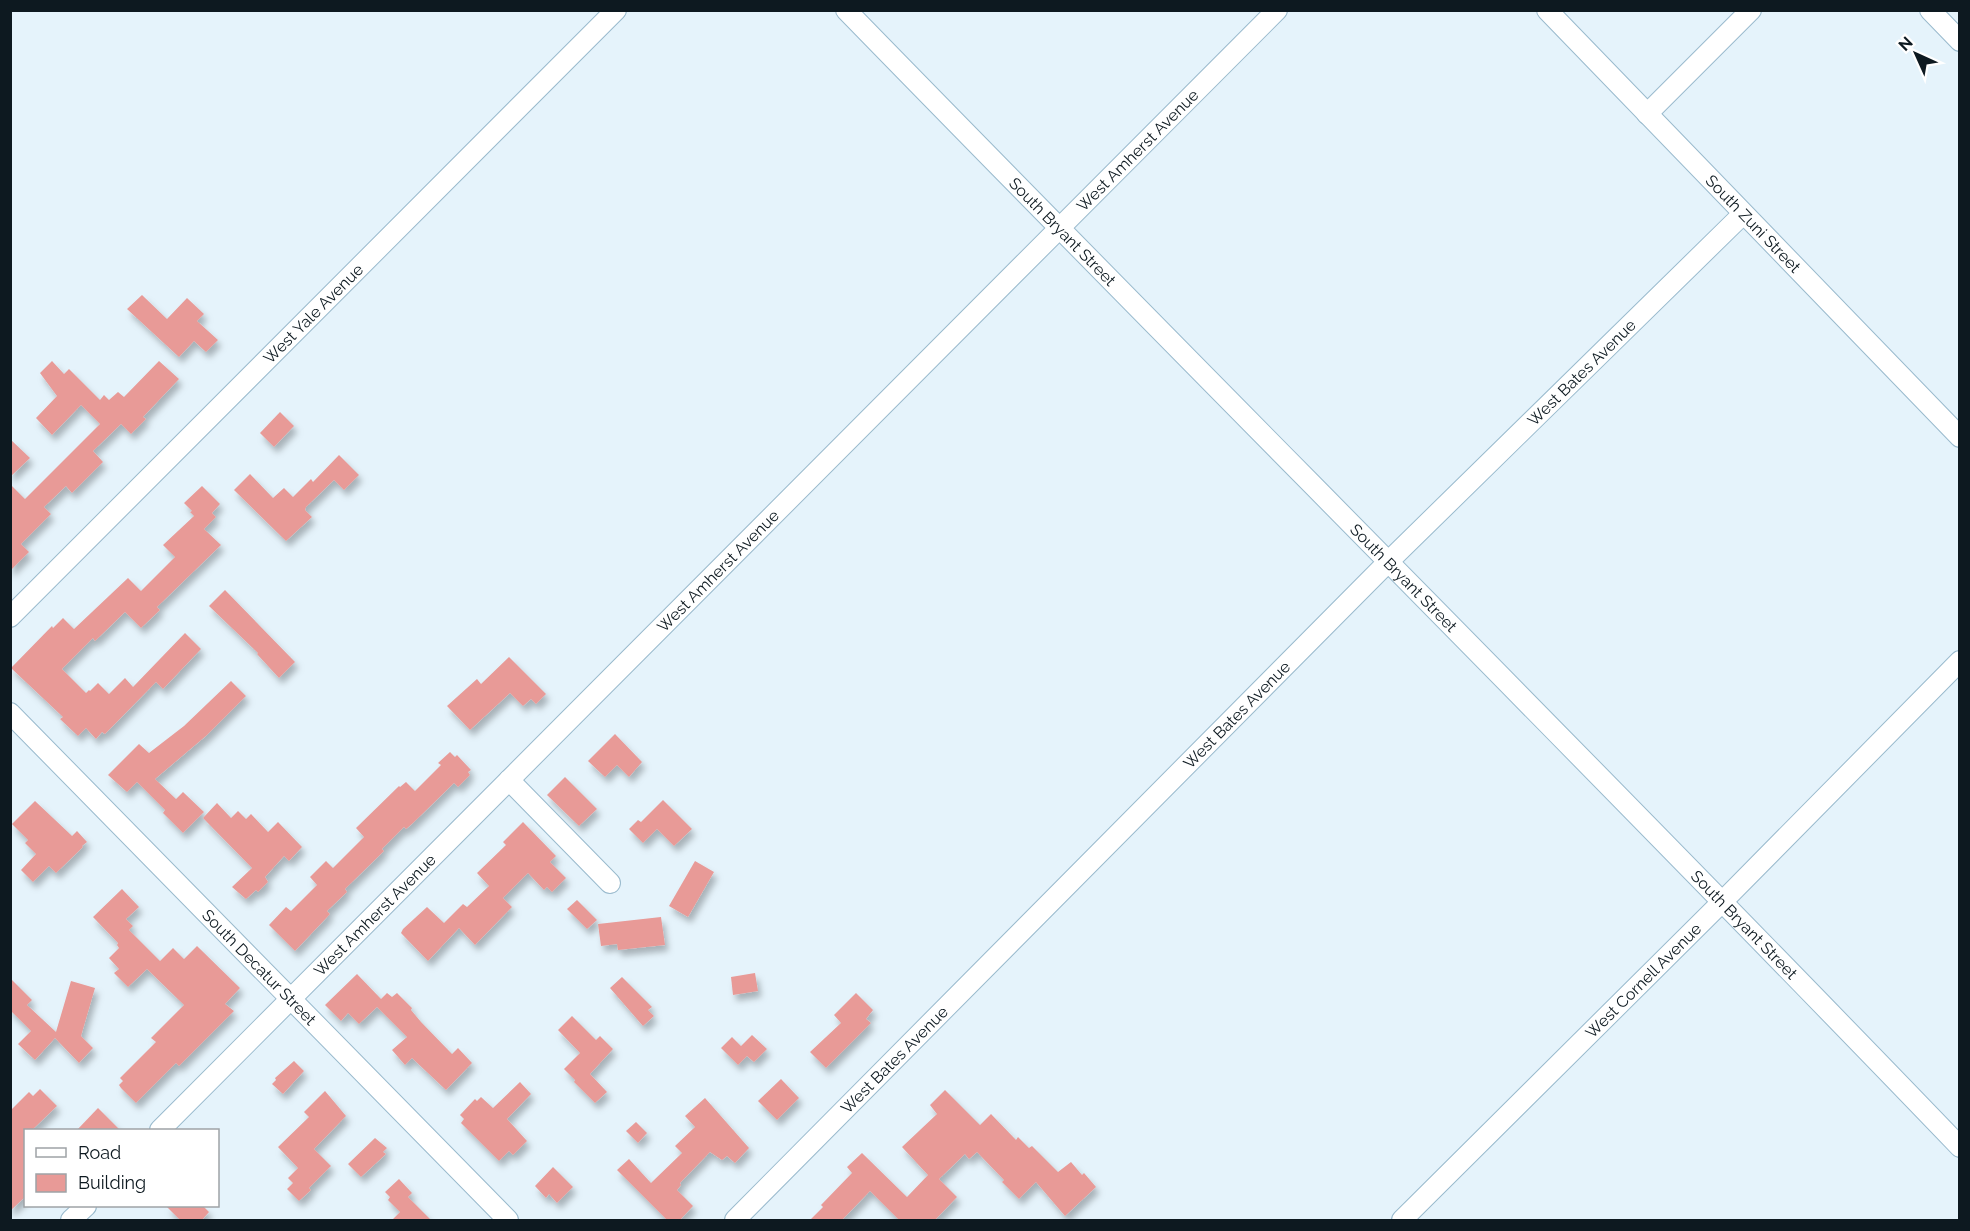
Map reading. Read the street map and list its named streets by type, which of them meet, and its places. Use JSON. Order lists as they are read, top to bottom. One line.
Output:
{"streets":{"street":["West Amherst Avenue","South Zuni Street","South Bryant Street","West Yale Avenue","West Bates Avenue","South Decatur Street","West Cornell Avenue"]},"crossings":[["West Amherst Avenue","South Bryant Street"],["West Amherst Avenue","South Decatur Street"],["South Zuni Street","West Bates Avenue"],["South Bryant Street","West Bates Avenue"],["South Bryant Street","West Cornell Avenue"]],"legend":["Road","Building"],"north":"top left"}
